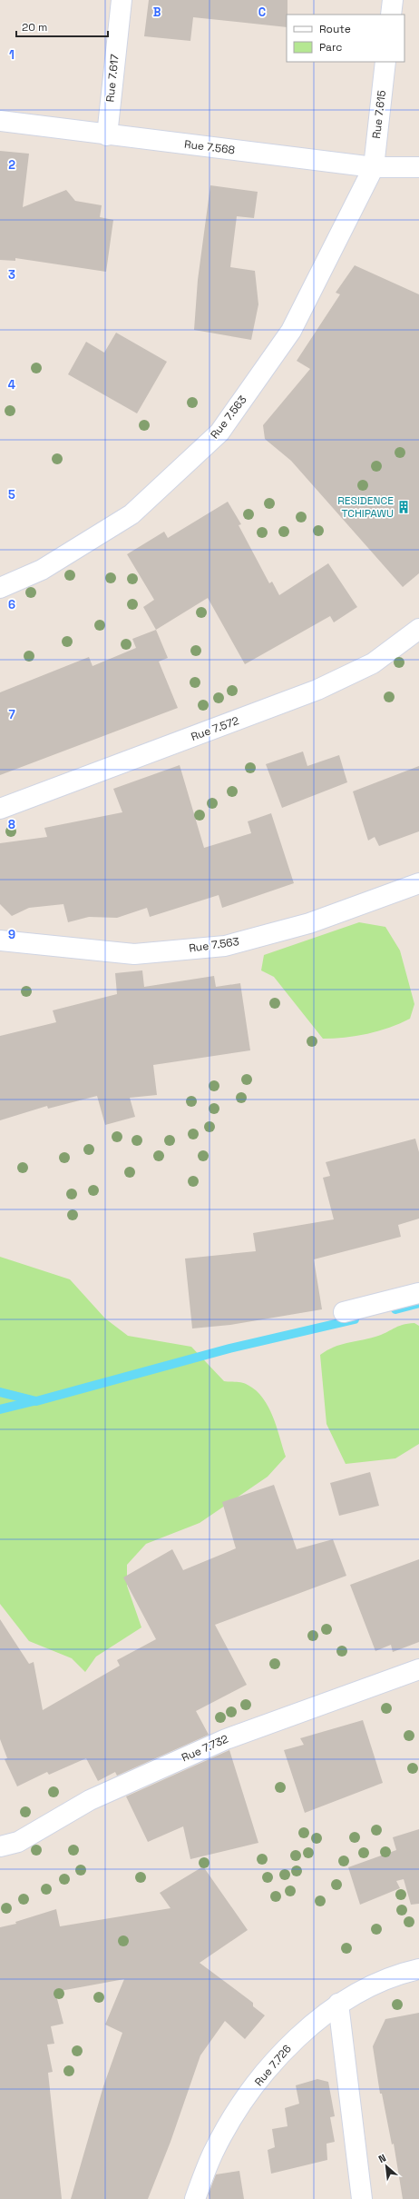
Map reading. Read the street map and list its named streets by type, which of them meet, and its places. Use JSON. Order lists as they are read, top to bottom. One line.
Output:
{"streets":{"street":["Rue 7.617","Rue 7.615","Rue 7.568","Rue 7.563","Rue 7.572","Rue 7.732","Rue 7.726"]},"crossings":[["Rue 7.617","Rue 7.568"],["Rue 7.615","Rue 7.568"],["Rue 7.615","Rue 7.563"],["Rue 7.568","Rue 7.563"]],"places":{"building":["RESIDENCE TCHIPAWU"]},"legend":["Route","Parc"],"scale_bar":"20 m","north":"top left","grid":{"columns":["B","C"],"rows":["1","2","3","4","5","6","7","8","9"]}}
